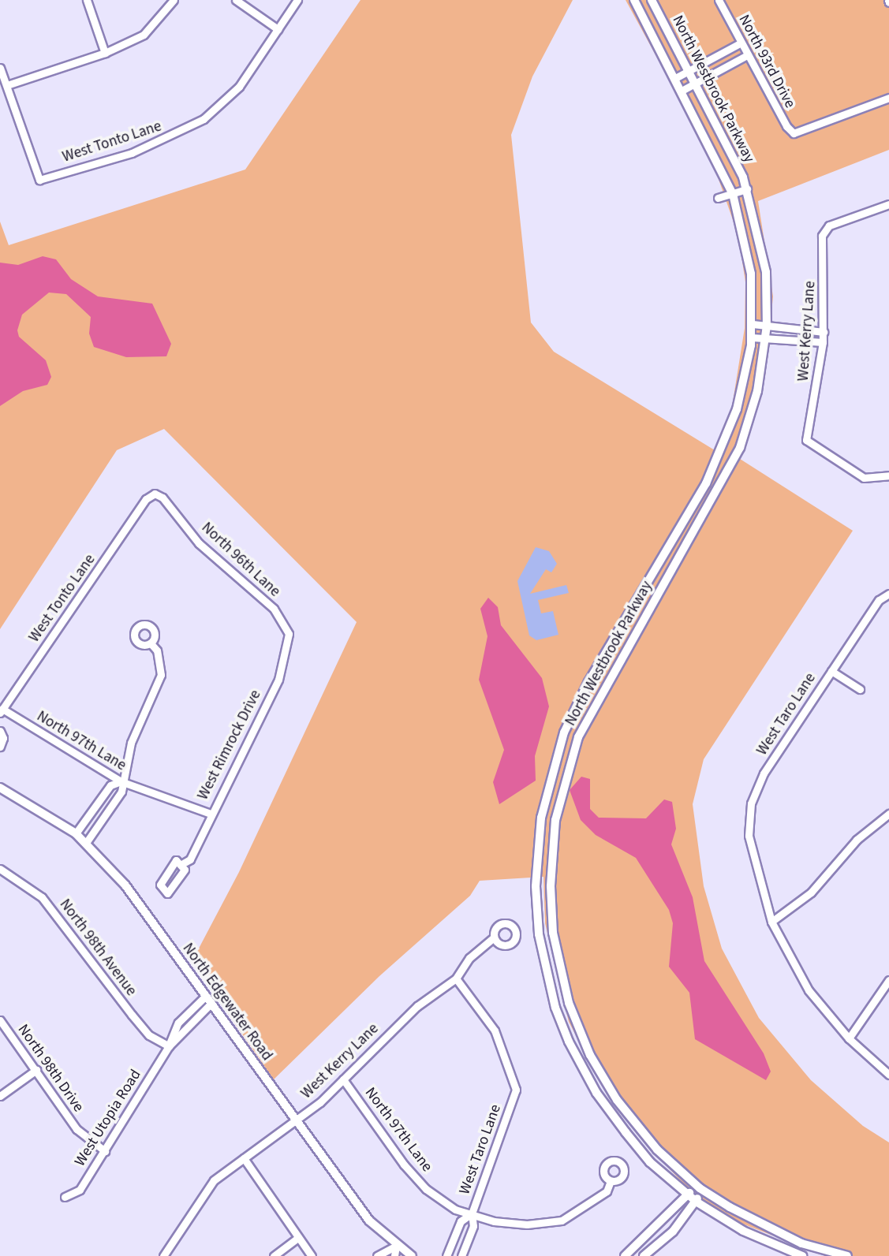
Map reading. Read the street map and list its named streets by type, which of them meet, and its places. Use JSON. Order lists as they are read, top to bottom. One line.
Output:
{"streets":{"street":["North 93rd Drive","North Westbrook Parkway","West Tonto Lane","West Kerry Lane","North 96th Lane","West Taro Lane","North 97th Lane","West Rimrock Drive","North 98th Avenue","North Edgewater Road","North 98th Drive","West Utopia Road"]},"crossings":[["West Tonto Lane","North 96th Lane"],["West Tonto Lane","North 97th Lane"],["West Kerry Lane","West Taro Lane"],["West Kerry Lane","North 97th Lane"],["West Kerry Lane","North Edgewater Road"],["North 96th Lane","West Rimrock Drive"],["West Taro Lane","North 97th Lane"],["North 97th Lane","West Rimrock Drive"],["North 98th Avenue","West Utopia Road"],["North Edgewater Road","West Utopia Road"],["North 98th Drive","West Utopia Road"]]}
